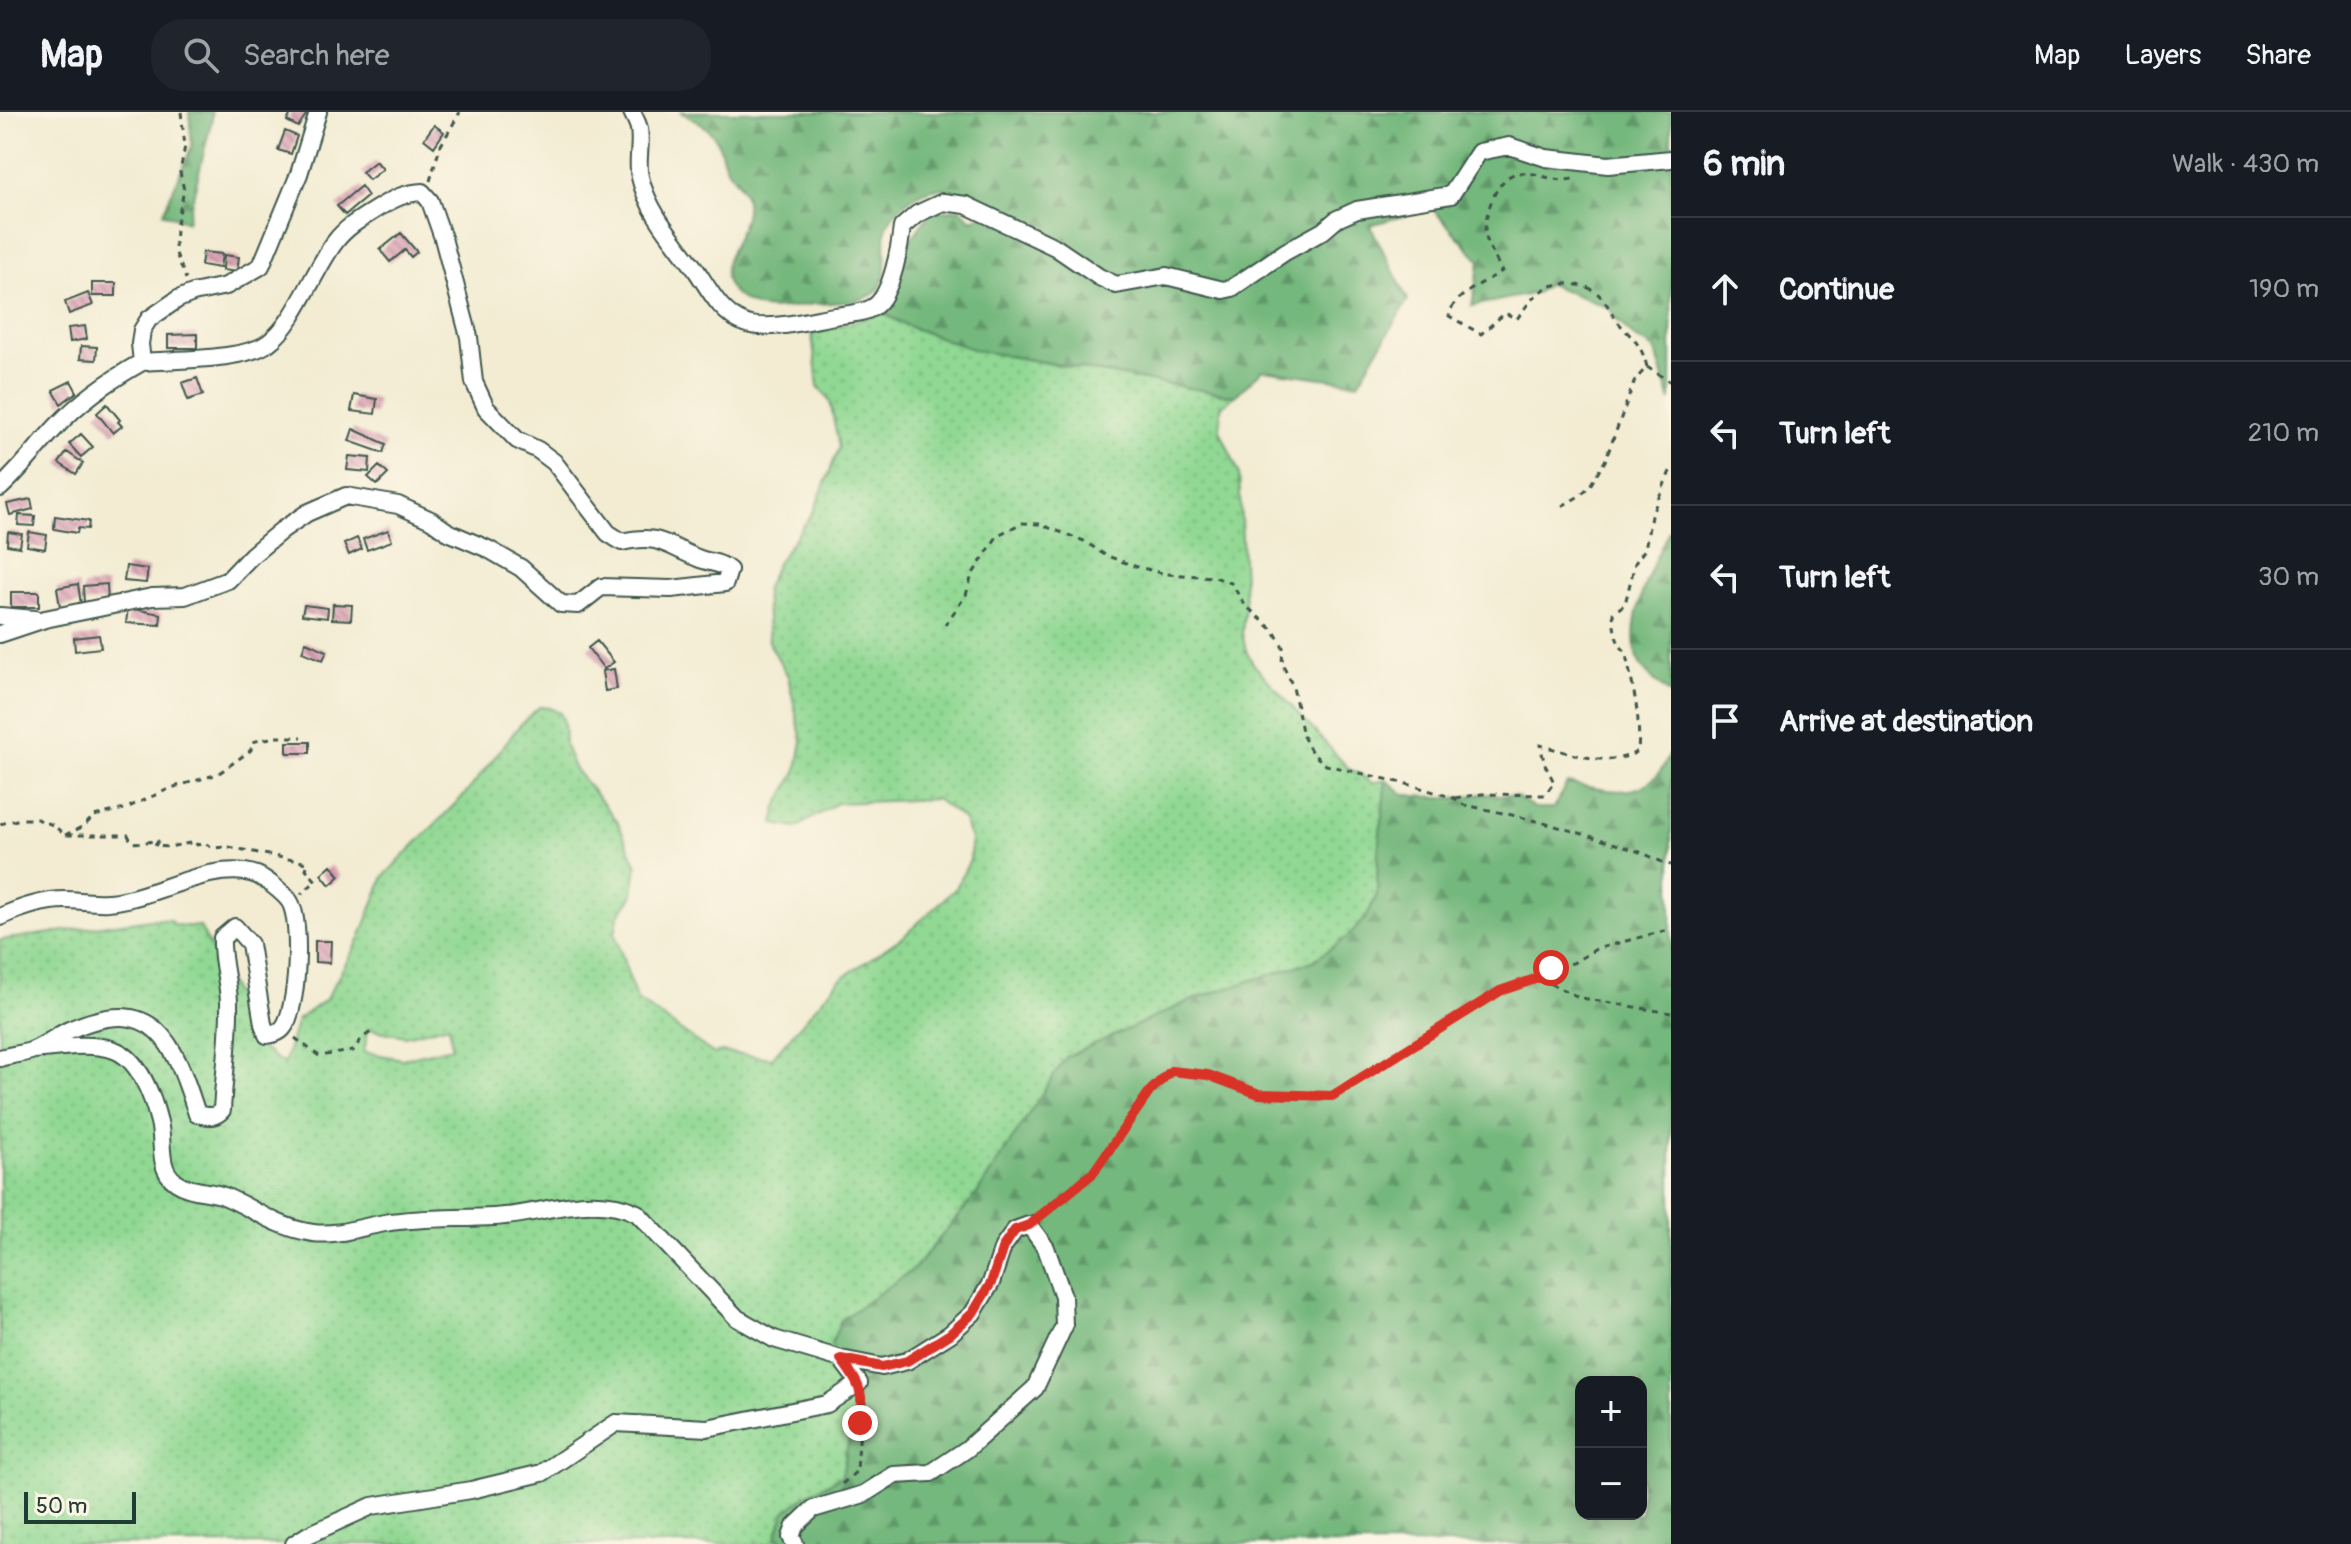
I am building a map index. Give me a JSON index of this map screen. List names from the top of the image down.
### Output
{
  "scale_bar": "50 m",
  "page": {
    "header": "Map",
    "search": "Search here",
    "nav": ["Map", "Layers", "Share"],
    "heading": ["6 min", "Walk · 430 m"],
    "list": [
      ["Continue", "190 m"],
      ["Turn left", "210 m"],
      ["Turn left", "30 m"],
      "Arrive at destination"
    ],
    "map_buttons": ["+", "−"],
    "scale": "50 m"
  }
}
